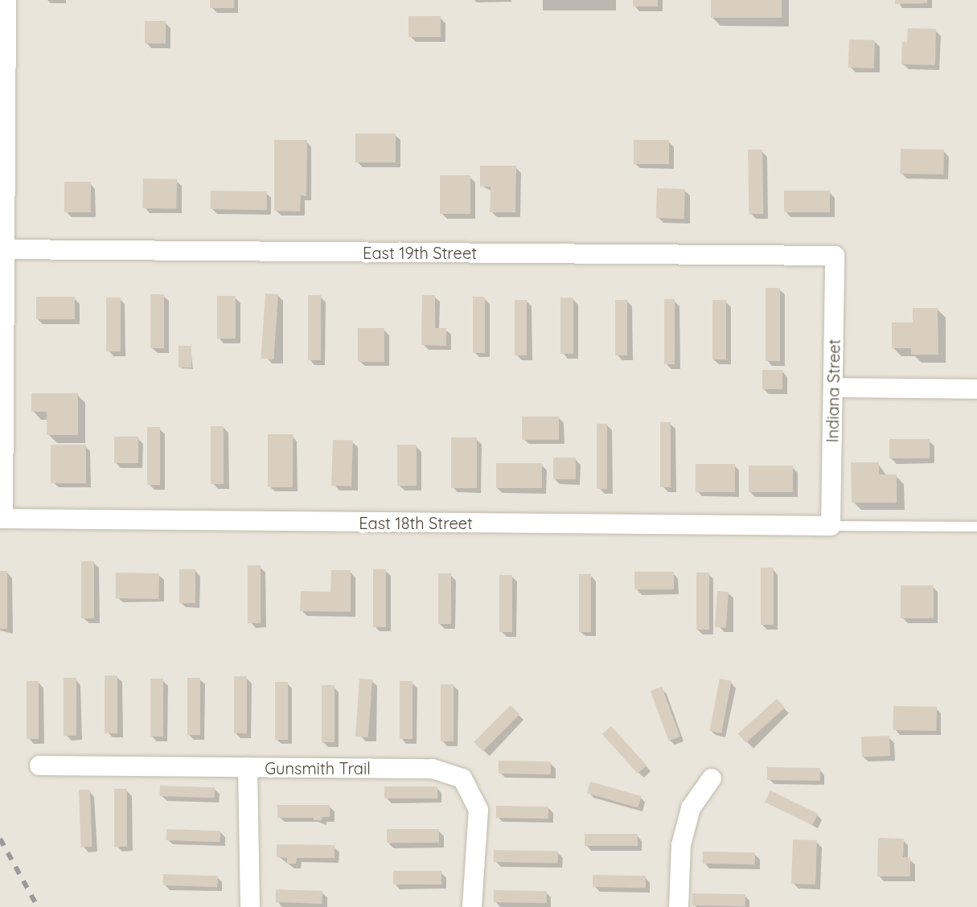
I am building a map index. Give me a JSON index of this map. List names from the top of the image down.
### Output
{
  "streets": {
    "street": [
      "East 19th Street",
      "Indiana Street",
      "East 18th Street",
      "Gunsmith Trail"
    ]
  },
  "crossings": [
    ["East 19th Street", "Indiana Street"],
    ["Indiana Street", "East 18th Street"]
  ]
}
